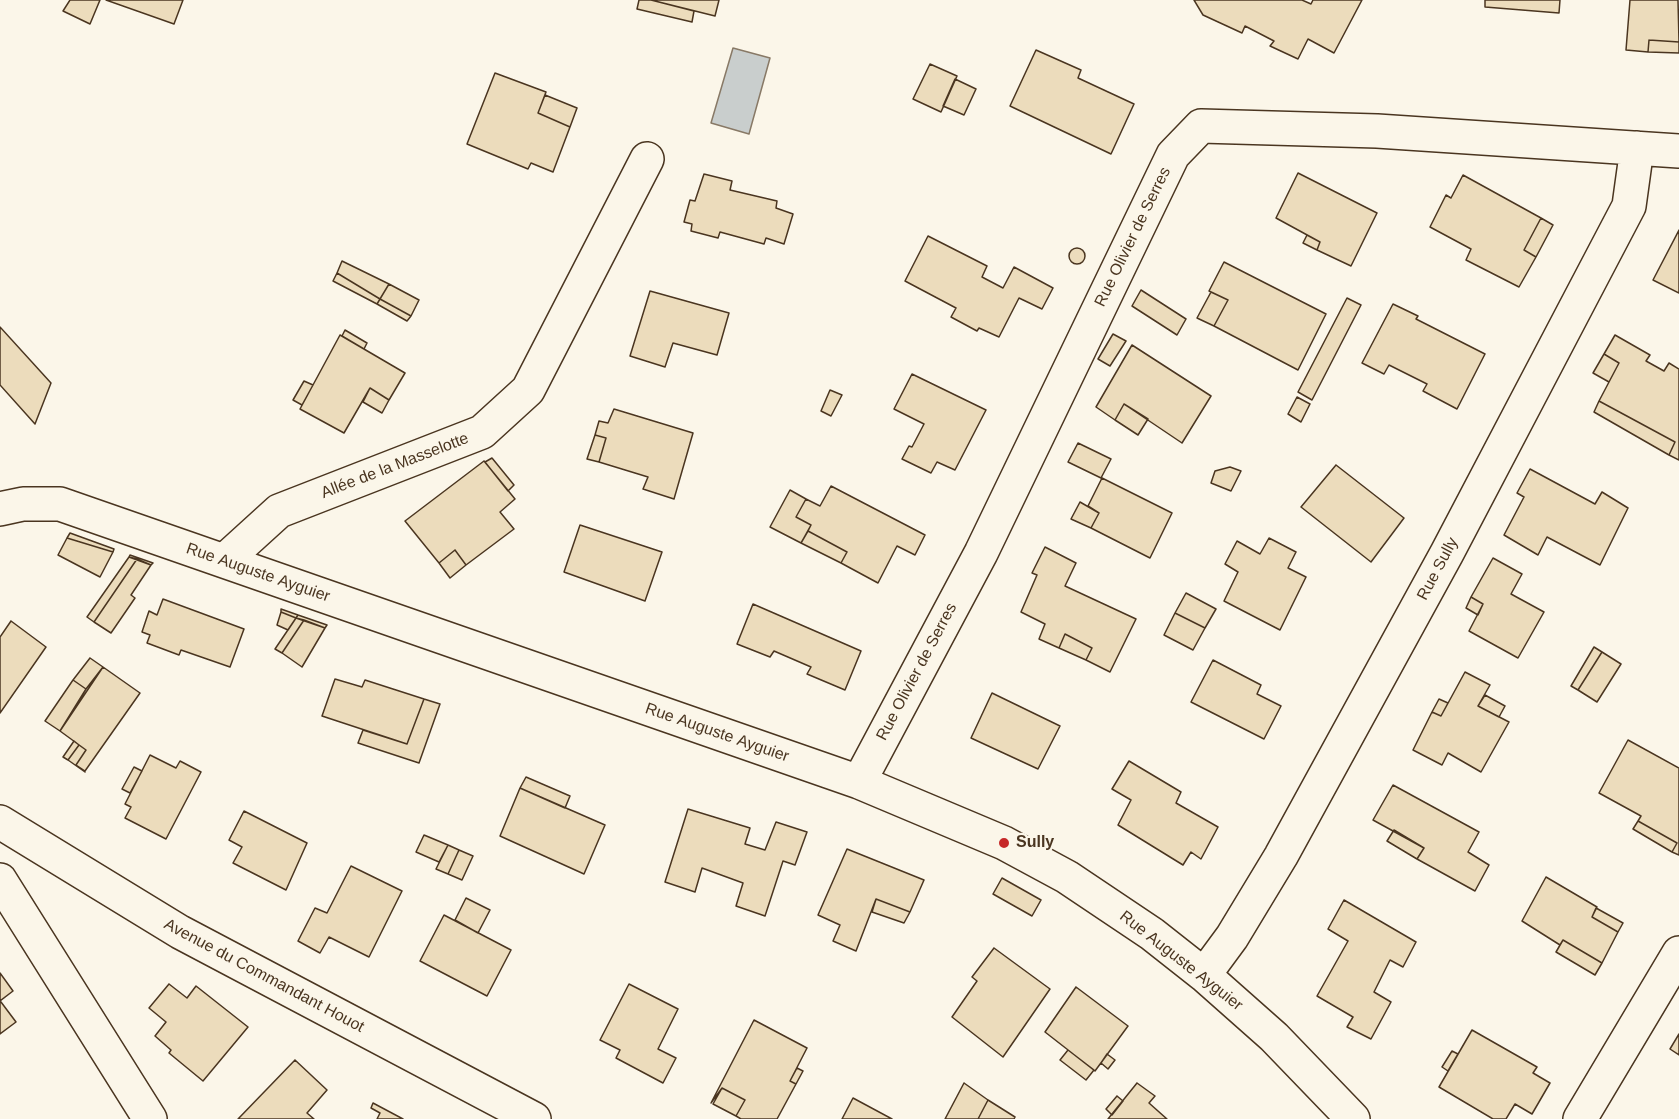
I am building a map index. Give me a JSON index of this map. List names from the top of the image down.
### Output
{
  "streets": {
    "street": [
      "Rue Olivier de Serres",
      "Allée de la Masselotte",
      "Rue Sully",
      "Rue Auguste Ayguier",
      "Avenue du Commandant Houot"
    ]
  },
  "crossings": [
    ["Rue Olivier de Serres", "Rue Sully"],
    ["Rue Olivier de Serres", "Rue Auguste Ayguier"],
    ["Allée de la Masselotte", "Rue Auguste Ayguier"],
    ["Rue Sully", "Rue Auguste Ayguier"]
  ],
  "places": ["Sully"]
}
